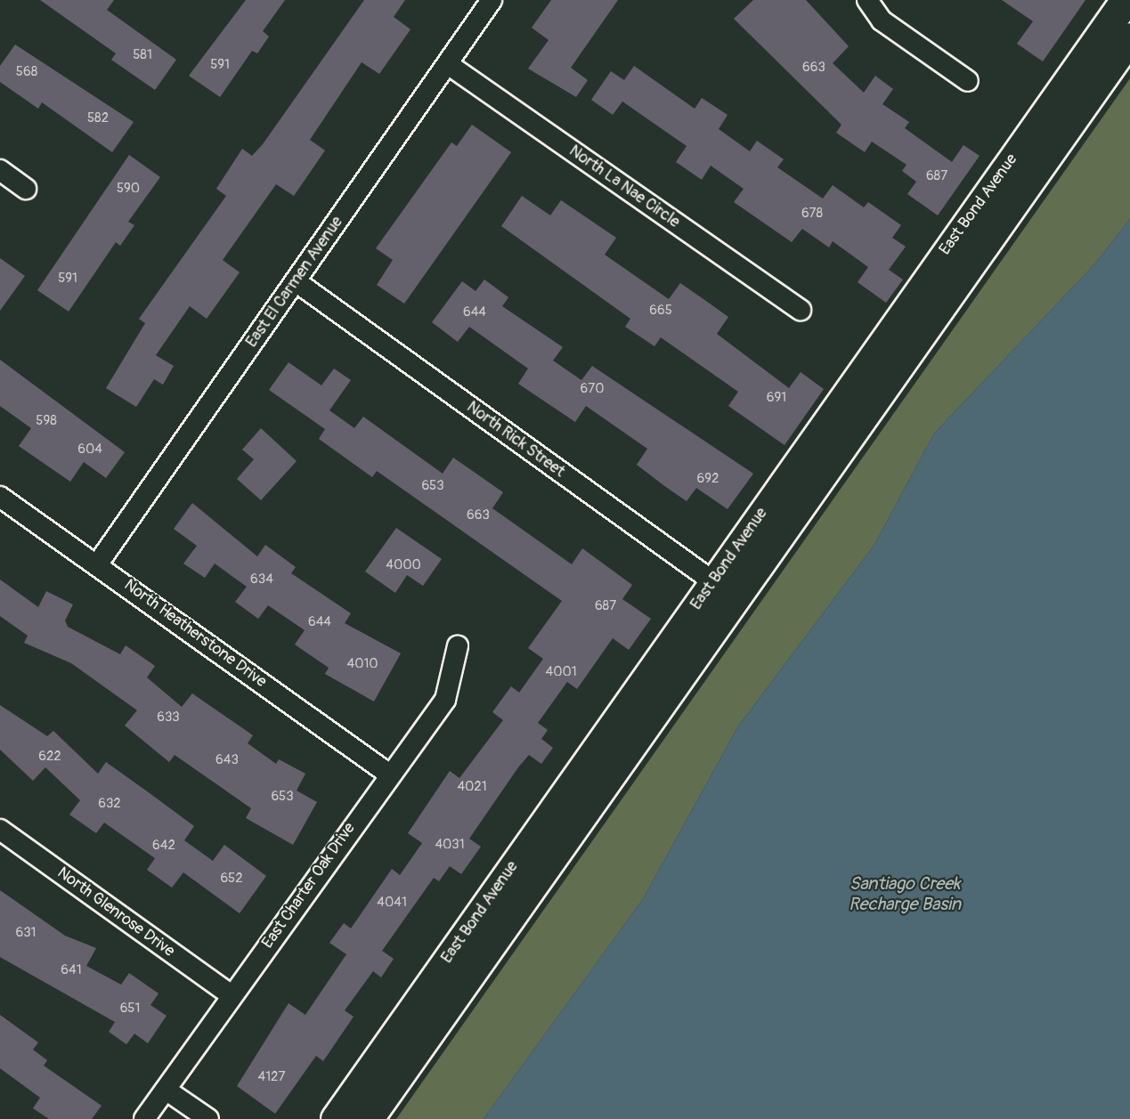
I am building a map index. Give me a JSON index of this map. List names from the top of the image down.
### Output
{
  "streets": {
    "street": [
      "North La Nae Circle",
      "East Bond Avenue",
      "East El Carmen Avenue",
      "North Rick Street",
      "North Heatherstone Drive",
      "East Charter Oak Drive",
      "North Glenrose Drive"
    ]
  },
  "crossings": [
    ["North La Nae Circle", "East El Carmen Avenue"],
    ["East Bond Avenue", "North Rick Street"],
    ["East El Carmen Avenue", "North Rick Street"],
    ["East El Carmen Avenue", "North Heatherstone Drive"],
    ["North Heatherstone Drive", "East Charter Oak Drive"],
    ["East Charter Oak Drive", "North Glenrose Drive"]
  ],
  "water": ["Santiago Creek Recharge Basin"],
  "house_numbers": [
    "581",
    "591",
    "663",
    "568",
    "582",
    "687",
    "590",
    "678",
    "591",
    "665",
    "644",
    "670",
    "691",
    "598",
    "604",
    "692",
    "653",
    "663",
    "4000",
    "634",
    "687",
    "644",
    "4010",
    "4001",
    "633",
    "622",
    "643",
    "4021",
    "653",
    "632",
    "4031",
    "642",
    "652",
    "4041",
    "631",
    "641",
    "651",
    "4127"
  ]
}
